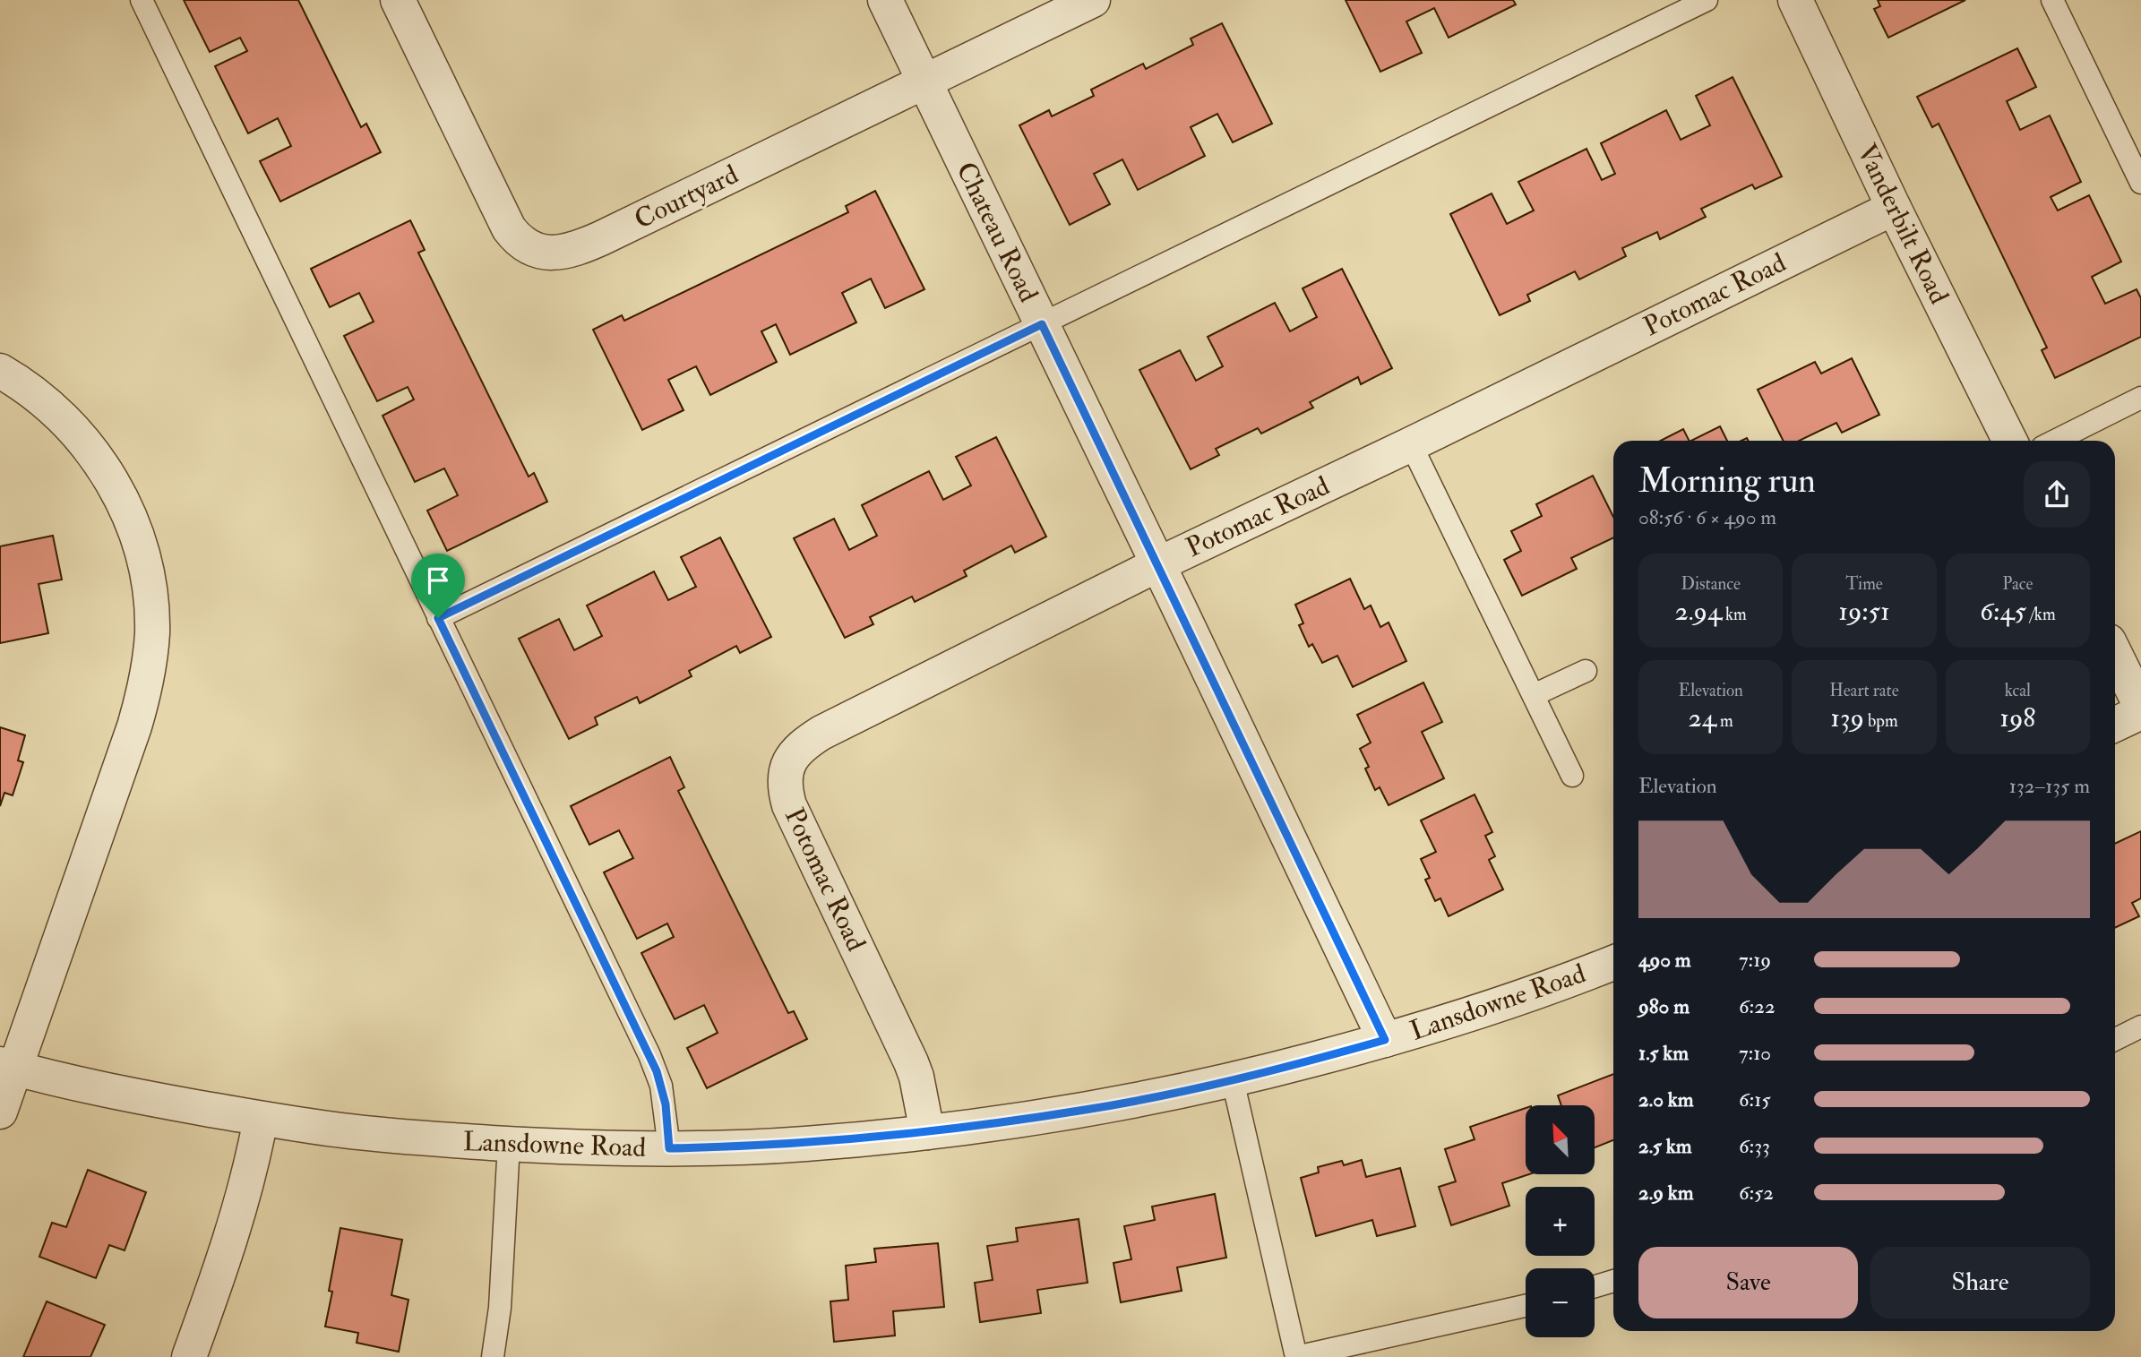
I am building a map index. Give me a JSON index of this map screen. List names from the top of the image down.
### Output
{
  "streets": {
    "street": [
      "Courtyard",
      "Vanderbilt Road",
      "Chateau Road",
      "Potomac Road",
      "Lansdowne Road"
    ]
  },
  "crossings": [
    ["Courtyard", "Chateau Road"],
    ["Vanderbilt Road", "Potomac Road"],
    ["Chateau Road", "Potomac Road"],
    ["Chateau Road", "Lansdowne Road"],
    ["Potomac Road", "Lansdowne Road"]
  ],
  "north": "top left",
  "page": {
    "heading": ["Morning run", "08:56 · 6 × 490 m"],
    "stats": [
      ["Distance", "2.94 km"],
      ["Time", "19:51"],
      ["Pace", "6:45 /km"],
      ["Elevation", "24 m"],
      ["Heart rate", "139 bpm"],
      ["kcal", "198"]
    ],
    "chart": ["Elevation", "132–135 m"],
    "list": [
      {
        "name": "490 m",
        "note": "7:19"
      },
      {
        "name": "980 m",
        "note": "6:22"
      },
      {
        "name": "1.5 km",
        "note": "7:10"
      },
      {
        "name": "2.0 km",
        "note": "6:15"
      },
      {
        "name": "2.5 km",
        "note": "6:33"
      },
      {
        "name": "2.9 km",
        "note": "6:52"
      }
    ],
    "map_buttons": ["+", "−"],
    "buttons": ["Save", "Share"]
  }
}
